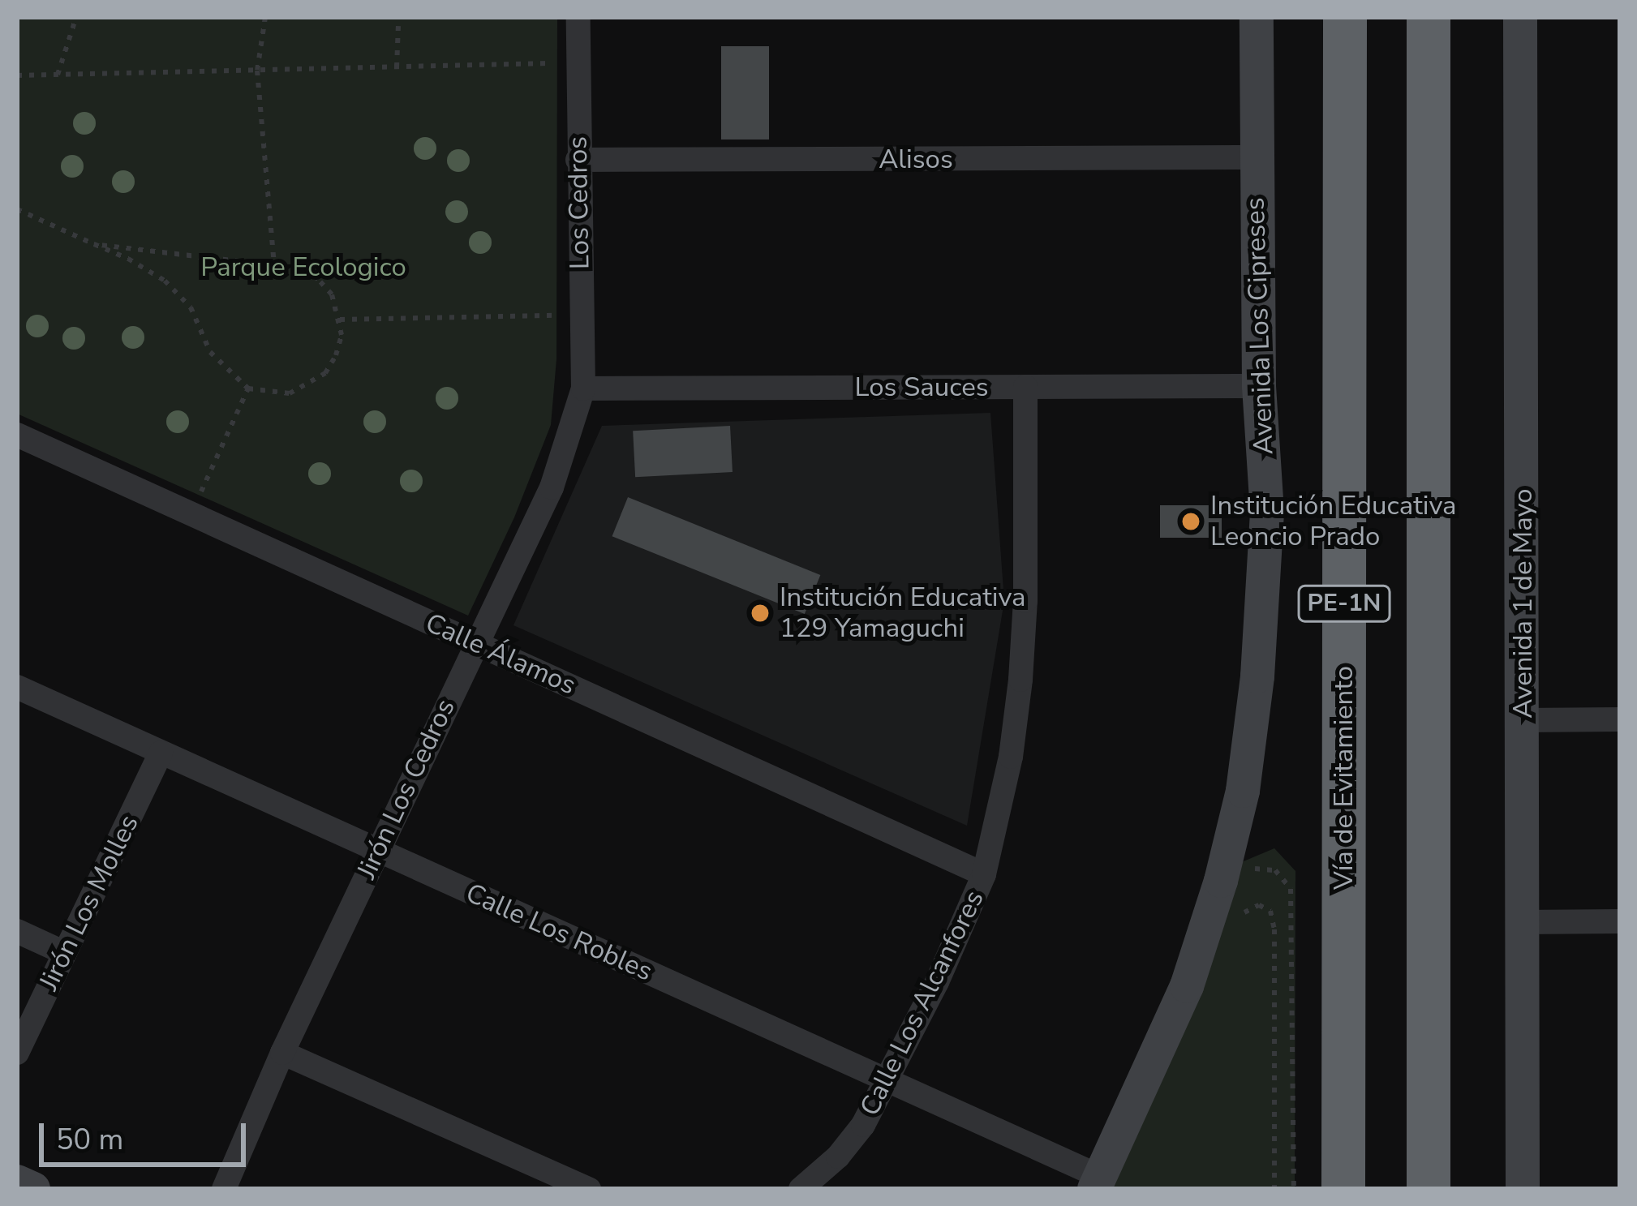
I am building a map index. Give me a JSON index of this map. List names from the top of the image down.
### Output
{
  "streets": {
    "highway": ["PE-1N", "Vía de Evitamiento"],
    "street": [
      "Alisos",
      "Los Cedros",
      "Avenida Los Cipreses",
      "Los Sauces",
      "Avenida 1 de Mayo",
      "Calle Álamos",
      "Jirón Los Cedros",
      "Jirón Los Molles",
      "Calle Los Robles",
      "Calle Los Alcanfores"
    ]
  },
  "crossings": [
    ["Alisos", "Los Cedros"],
    ["Alisos", "Avenida Los Cipreses"],
    ["Los Cedros", "Los Sauces"],
    ["Los Cedros", "Jirón Los Cedros"],
    ["Avenida Los Cipreses", "Los Sauces"],
    ["Avenida Los Cipreses", "Calle Los Robles"],
    ["Los Sauces", "Jirón Los Cedros"],
    ["Los Sauces", "Calle Los Alcanfores"],
    ["Calle Álamos", "Jirón Los Cedros"],
    ["Calle Álamos", "Calle Los Alcanfores"],
    ["Jirón Los Cedros", "Calle Los Robles"],
    ["Jirón Los Molles", "Calle Los Robles"],
    ["Calle Los Robles", "Calle Los Alcanfores"]
  ],
  "parks": ["Parque Ecologico"],
  "places": ["Institución Educativa Leoncio Prado", "Institución Educativa 129 Yamaguchi"],
  "scale_bar": "50 m"
}
